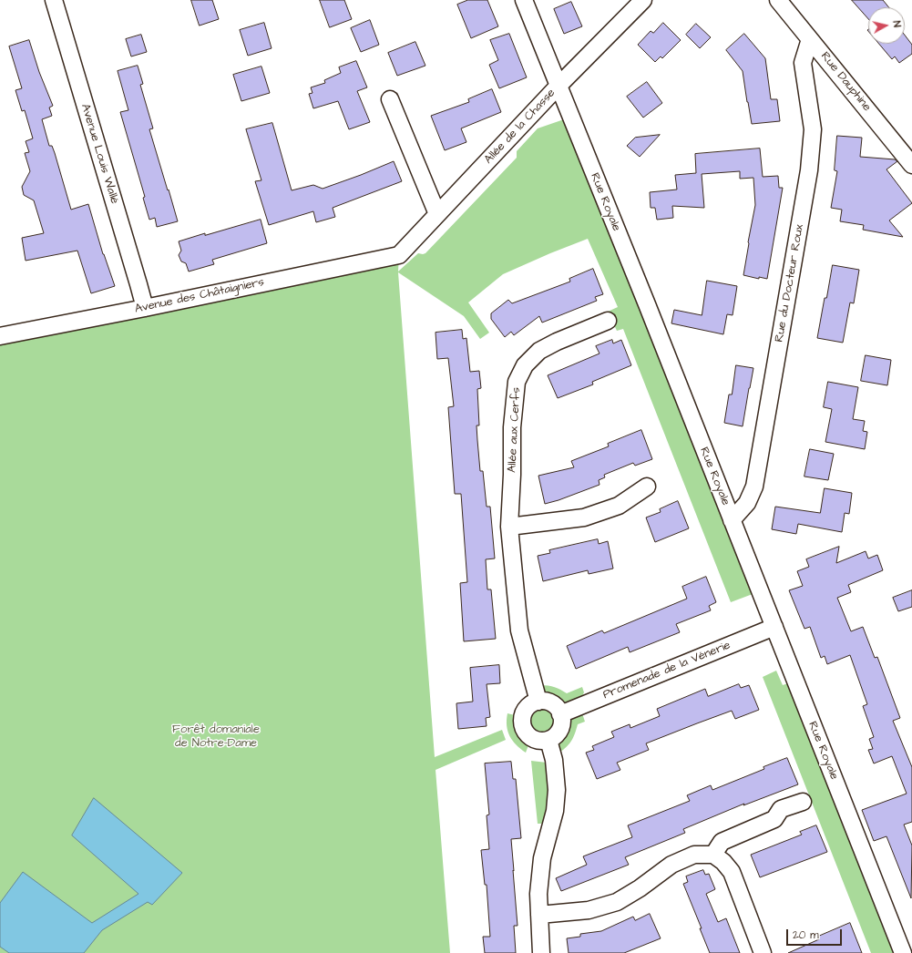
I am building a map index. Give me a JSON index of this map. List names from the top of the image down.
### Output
{
  "streets": {
    "street": [
      "Rue Dauphine",
      "Allée de la Chasse",
      "Avenue Louis Wallé",
      "Rue Royale",
      "Rue du Docteur Roux",
      "Avenue des Châtaigniers",
      "Allée aux Cerfs",
      "Promenade de la Vénerie"
    ]
  },
  "crossings": [
    ["Rue Dauphine", "Rue du Docteur Roux"],
    ["Allée de la Chasse", "Rue Royale"],
    ["Allée de la Chasse", "Avenue des Châtaigniers"],
    ["Avenue Louis Wallé", "Avenue des Châtaigniers"],
    ["Rue Royale", "Rue du Docteur Roux"],
    ["Rue Royale", "Promenade de la Vénerie"],
    ["Allée aux Cerfs", "Promenade de la Vénerie"]
  ],
  "parks": ["Forêt domaniale de Notre-Dame"],
  "scale_bar": "20 m",
  "north": "right"
}
